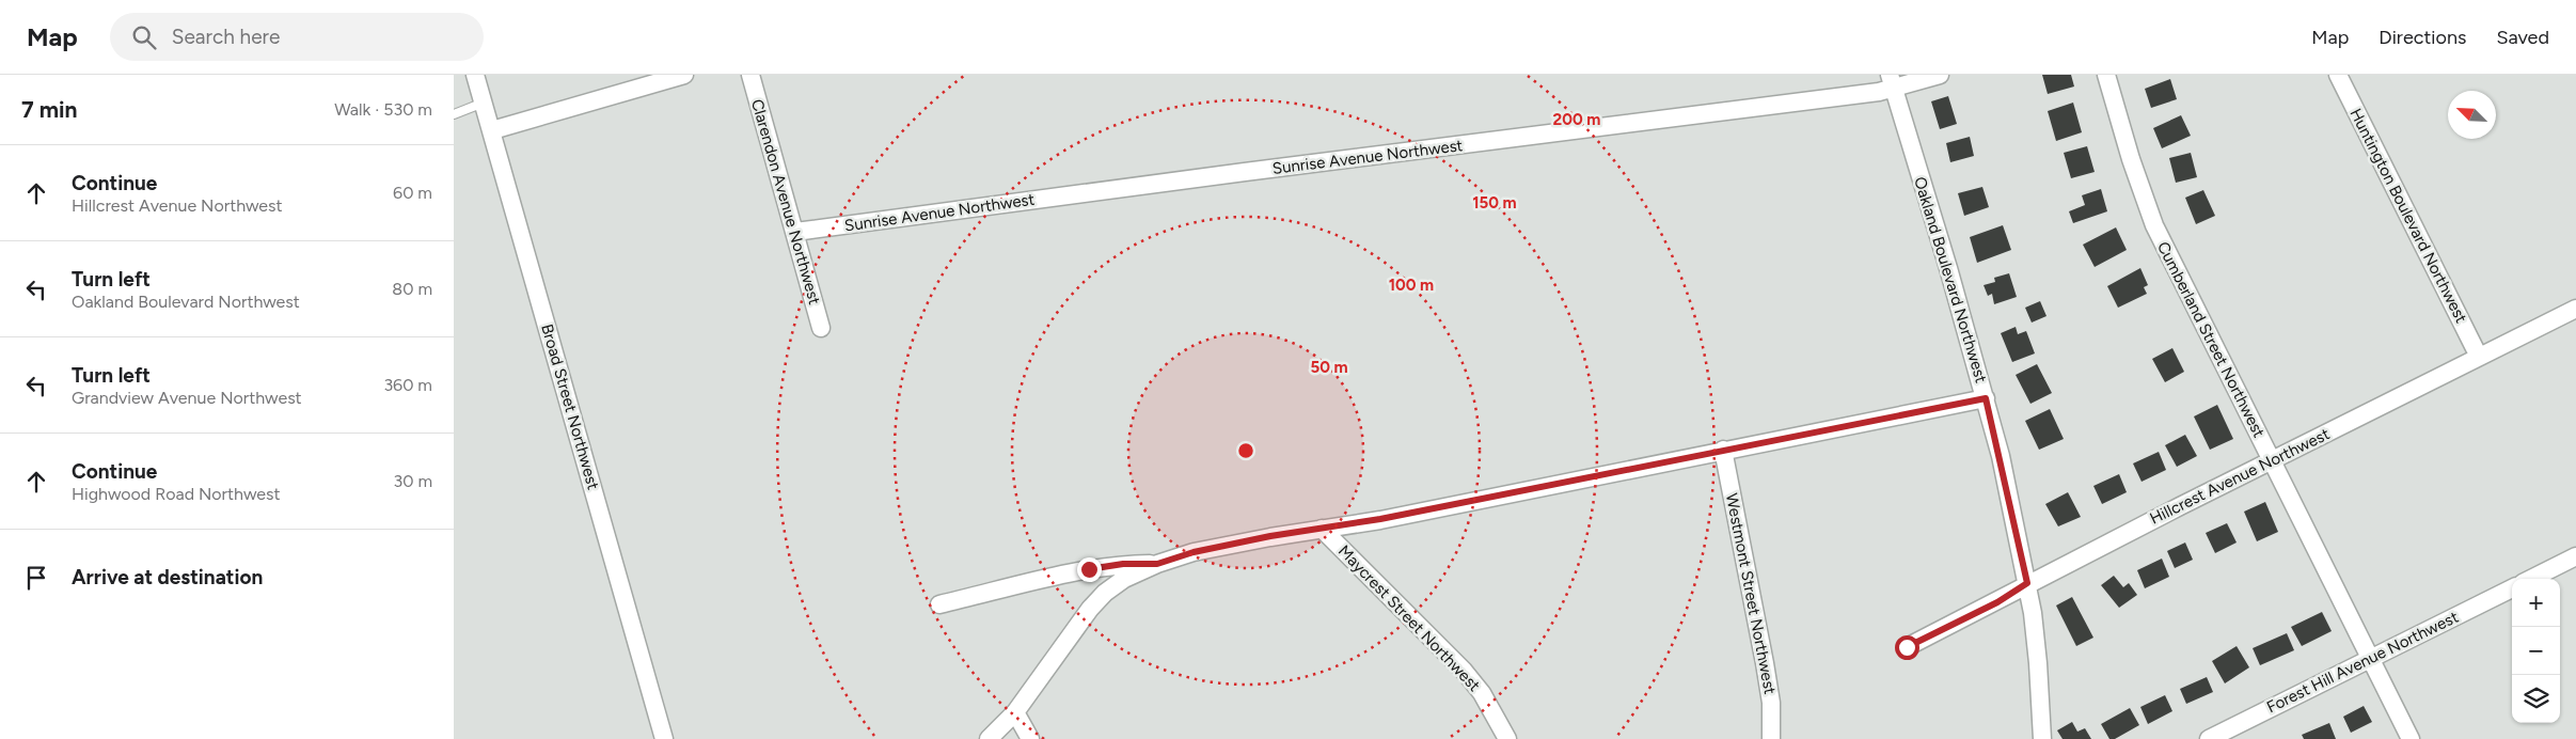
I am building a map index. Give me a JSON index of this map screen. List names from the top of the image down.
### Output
{
  "streets": {
    "street": [
      "Sunrise Avenue Northwest",
      "Clarendon Avenue Northwest",
      "Huntington Boulevard Northwest",
      "Oakland Boulevard Northwest",
      "Cumberland Street Northwest",
      "Broad Street Northwest",
      "Hillcrest Avenue Northwest",
      "Westmont Street Northwest",
      "Maycrest Street Northwest",
      "Forest Hill Avenue Northwest"
    ]
  },
  "crossings": [
    ["Sunrise Avenue Northwest", "Clarendon Avenue Northwest"],
    ["Sunrise Avenue Northwest", "Oakland Boulevard Northwest"],
    ["Huntington Boulevard Northwest", "Hillcrest Avenue Northwest"],
    ["Oakland Boulevard Northwest", "Hillcrest Avenue Northwest"],
    ["Cumberland Street Northwest", "Hillcrest Avenue Northwest"],
    ["Cumberland Street Northwest", "Forest Hill Avenue Northwest"]
  ],
  "north": "top left",
  "page": {
    "header": "Map",
    "search": "Search here",
    "nav": ["Map", "Directions", "Saved"],
    "heading": ["7 min", "Walk · 530 m"],
    "list": [
      ["Continue", "Hillcrest Avenue Northwest", "60 m"],
      ["Turn left", "Oakland Boulevard Northwest", "80 m"],
      ["Turn left", "Grandview Avenue Northwest", "360 m"],
      ["Continue", "Highwood Road Northwest", "30 m"],
      "Arrive at destination"
    ],
    "map_buttons": ["+", "−"]
  },
  "rings": [
    "200 m",
    "150 m",
    "100 m",
    "50 m"
  ]
}
